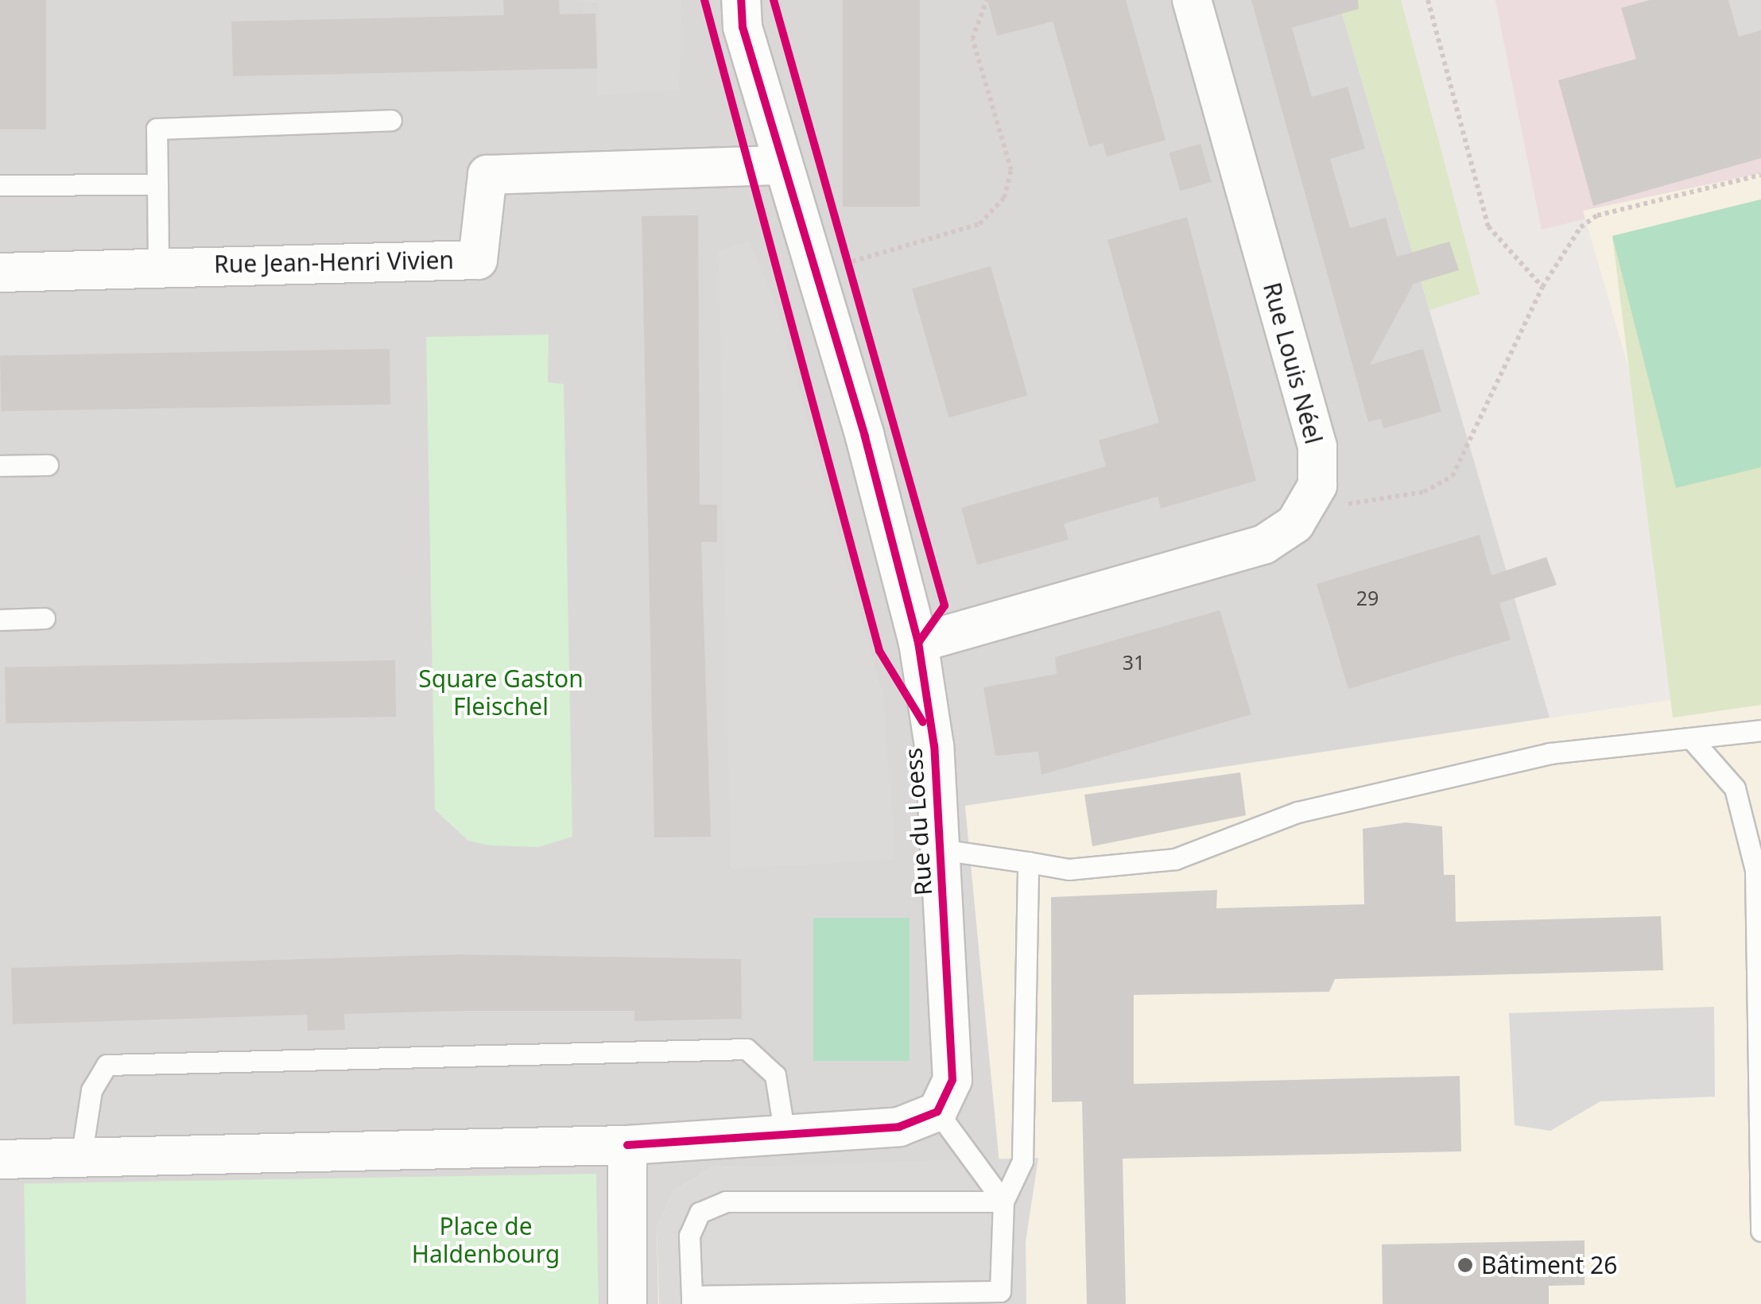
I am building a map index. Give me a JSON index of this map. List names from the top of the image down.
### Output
{
  "streets": {
    "street": ["Rue Jean-Henri Vivien", "Rue Louis Néel", "Rue du Loess"]
  },
  "crossings": [
    ["Rue Jean-Henri Vivien", "Rue du Loess"]
  ],
  "parks": ["Square Gaston Fleischel", "Place de Haldenbourg"],
  "places": ["Bâtiment 26"],
  "house_numbers": ["29", "31"]
}
